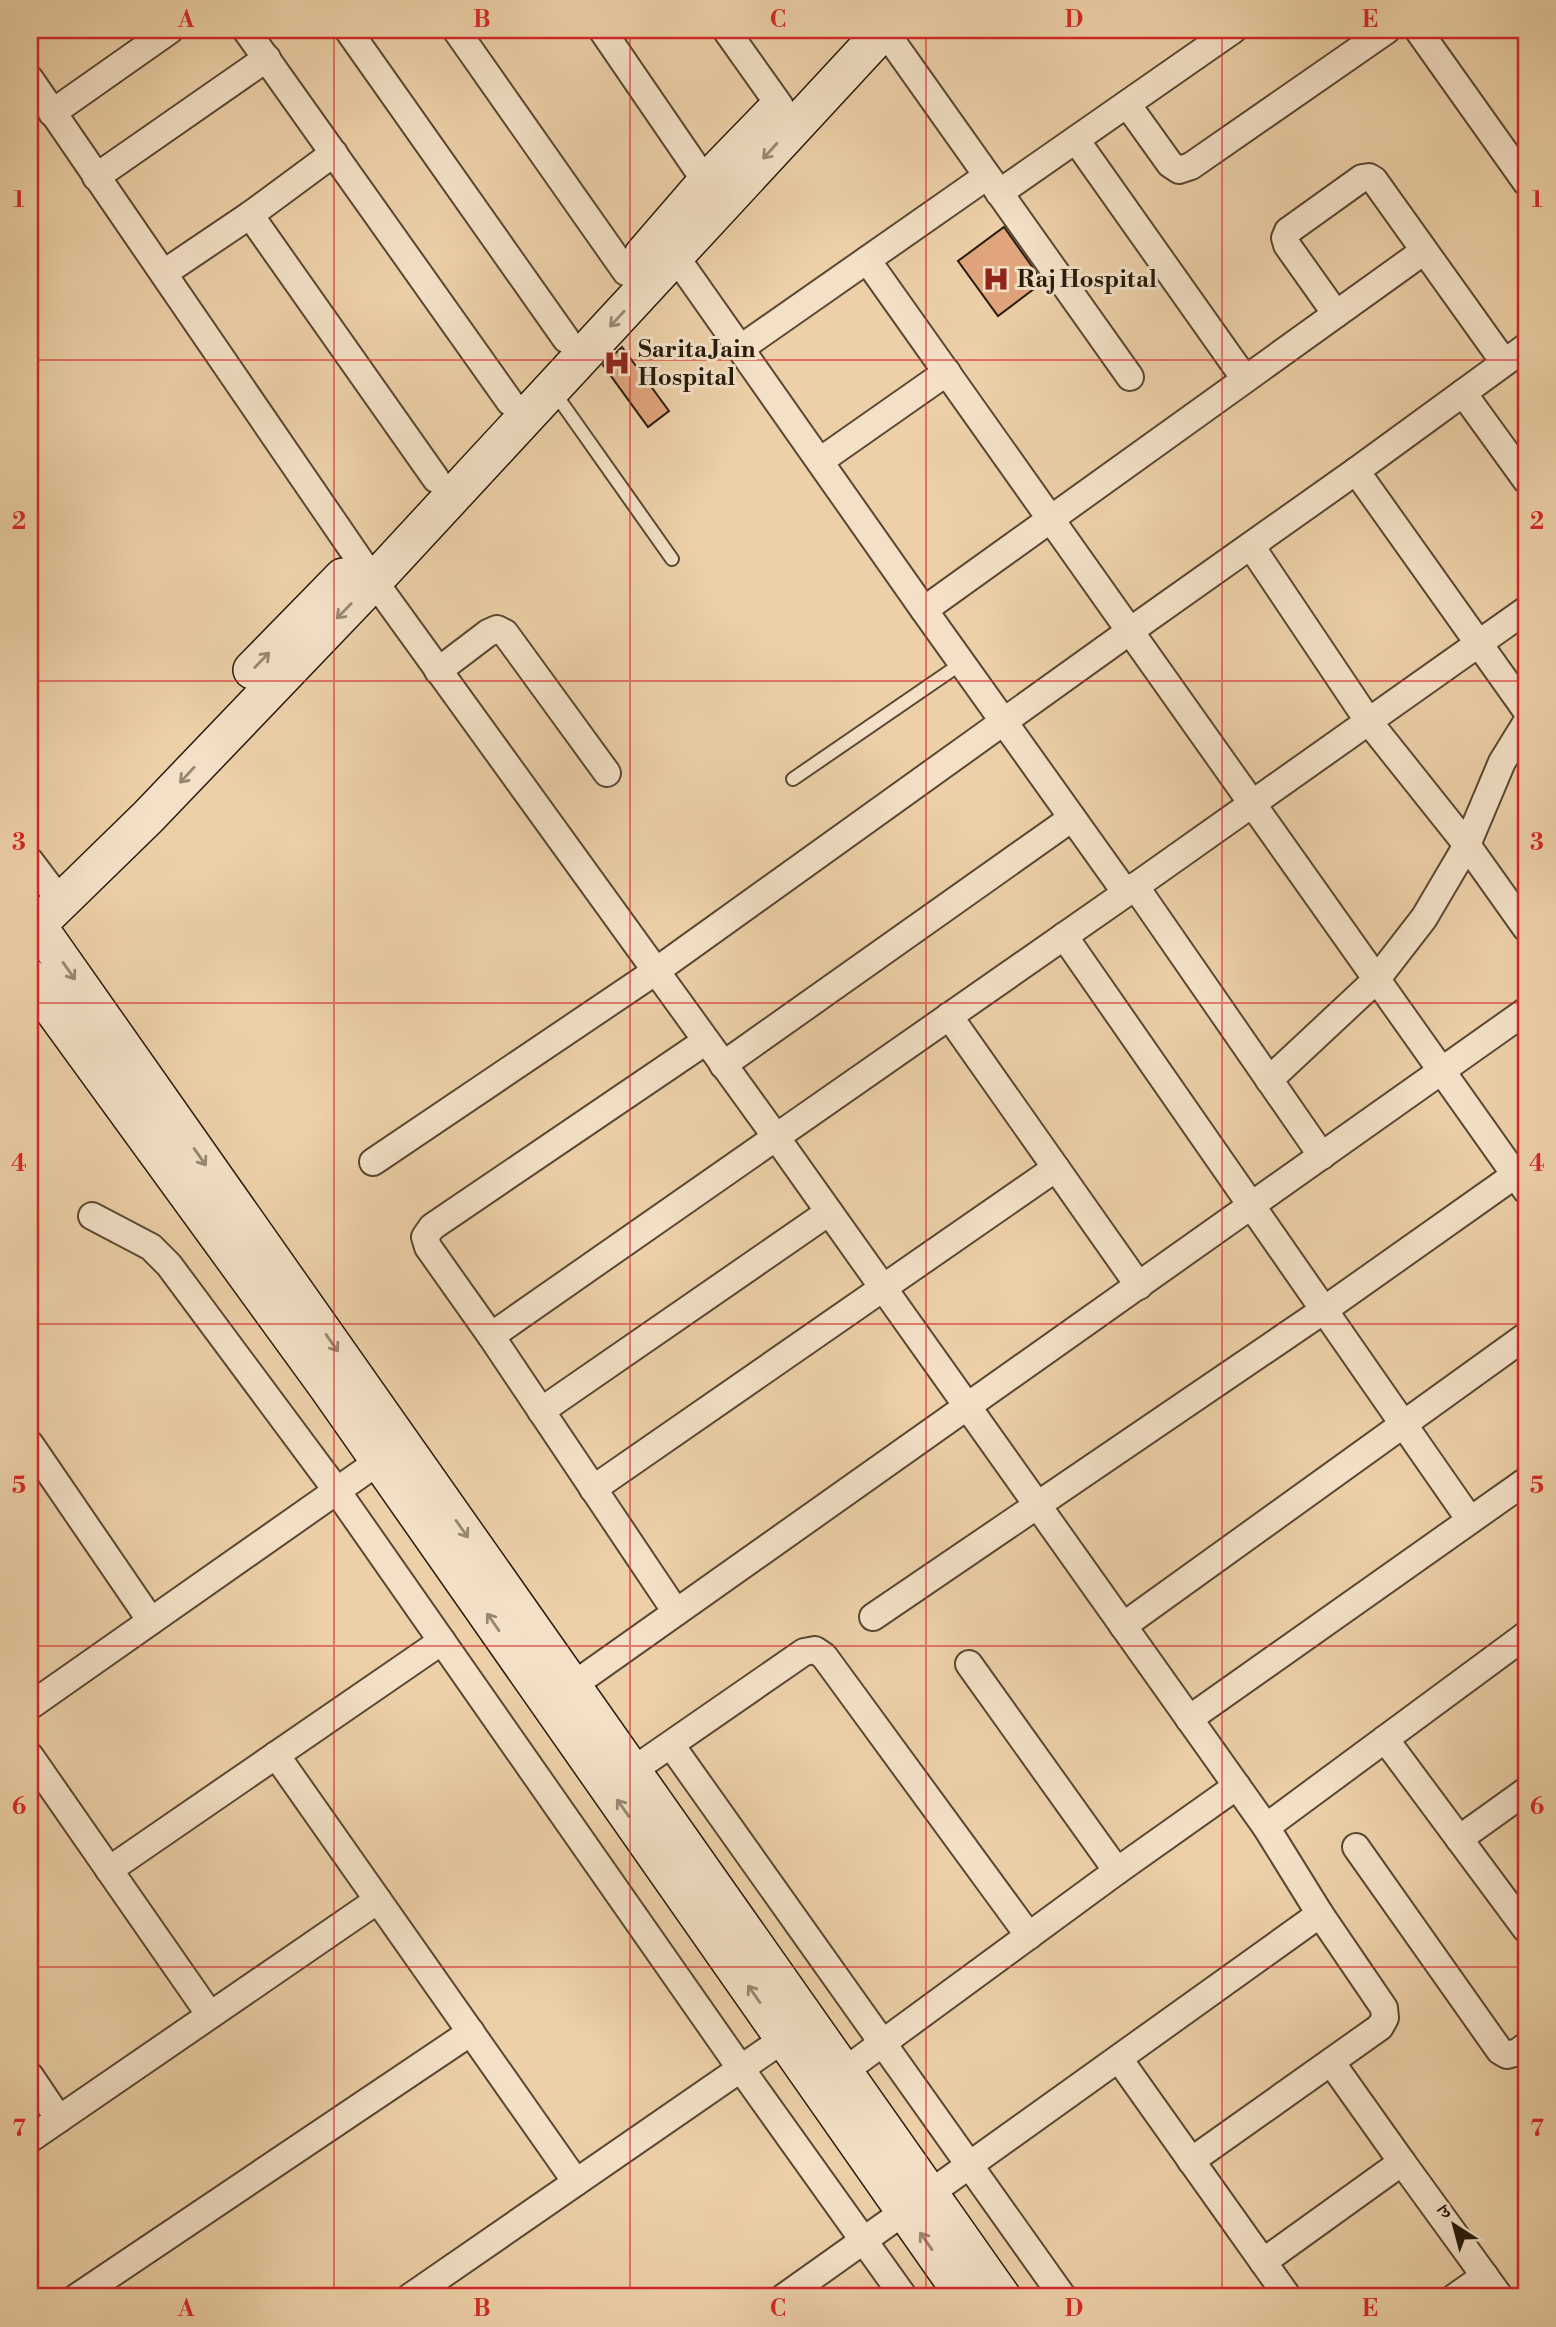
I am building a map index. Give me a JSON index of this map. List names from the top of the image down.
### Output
{
  "places": {
    "hospital": ["Raj Hospital", "Sarita Jain Hospital"]
  },
  "north": "top left",
  "grid": {
    "columns": [
      "A",
      "B",
      "C",
      "D",
      "E"
    ],
    "rows": [
      "1",
      "2",
      "3",
      "4",
      "5",
      "6",
      "7"
    ]
  }
}
